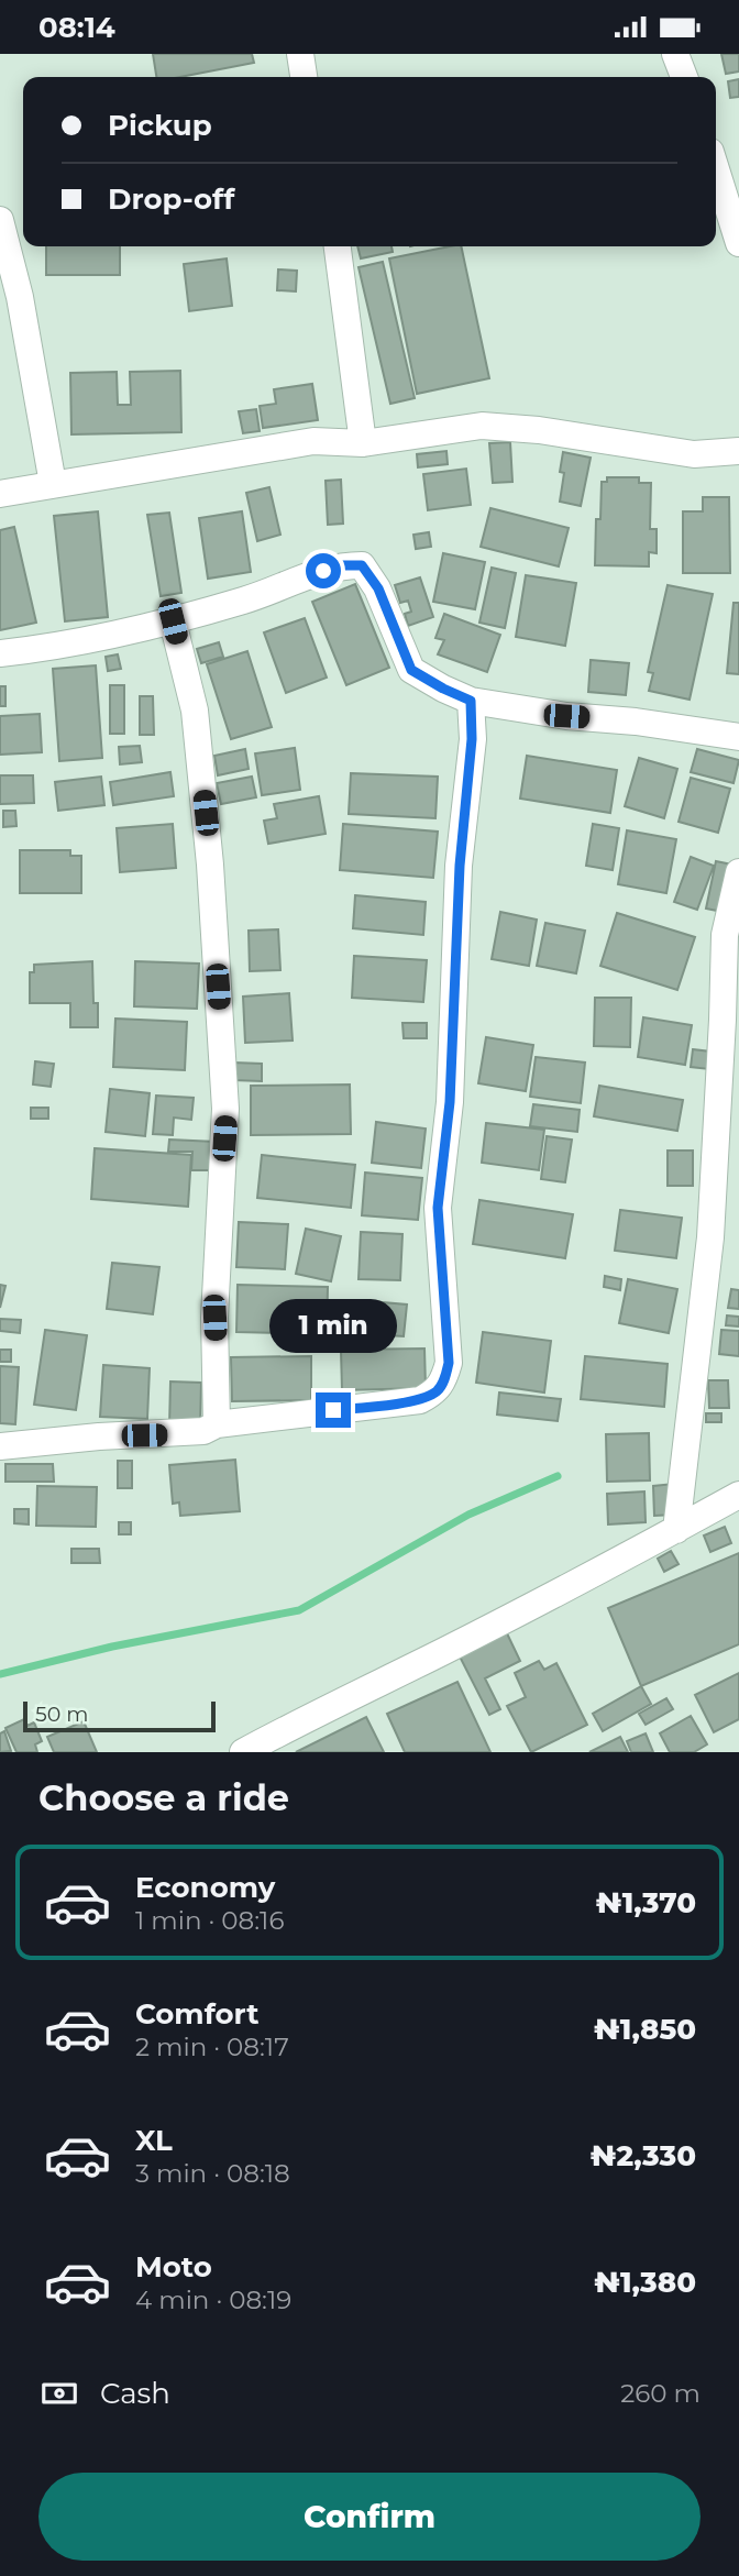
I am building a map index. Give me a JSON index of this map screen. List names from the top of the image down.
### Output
{
  "scale_bar": "50 m",
  "page": {
    "status": "08:14",
    "banner": ["Pickup", "Drop-off"],
    "bubble": "1 min",
    "scale": "50 m",
    "heading": "Choose a ride",
    "list": [
      {
        "name": "Economy",
        "note": "1 min · 08:16",
        "value": "₦1,370"
      },
      {
        "name": "Comfort",
        "note": "2 min · 08:17",
        "value": "₦1,850"
      },
      {
        "name": "XL",
        "note": "3 min · 08:18",
        "value": "₦2,330"
      },
      {
        "name": "Moto",
        "note": "4 min · 08:19",
        "value": "₦1,380"
      }
    ],
    "pay": ["Cash", "260 m"],
    "buttons": "Confirm"
  }
}
